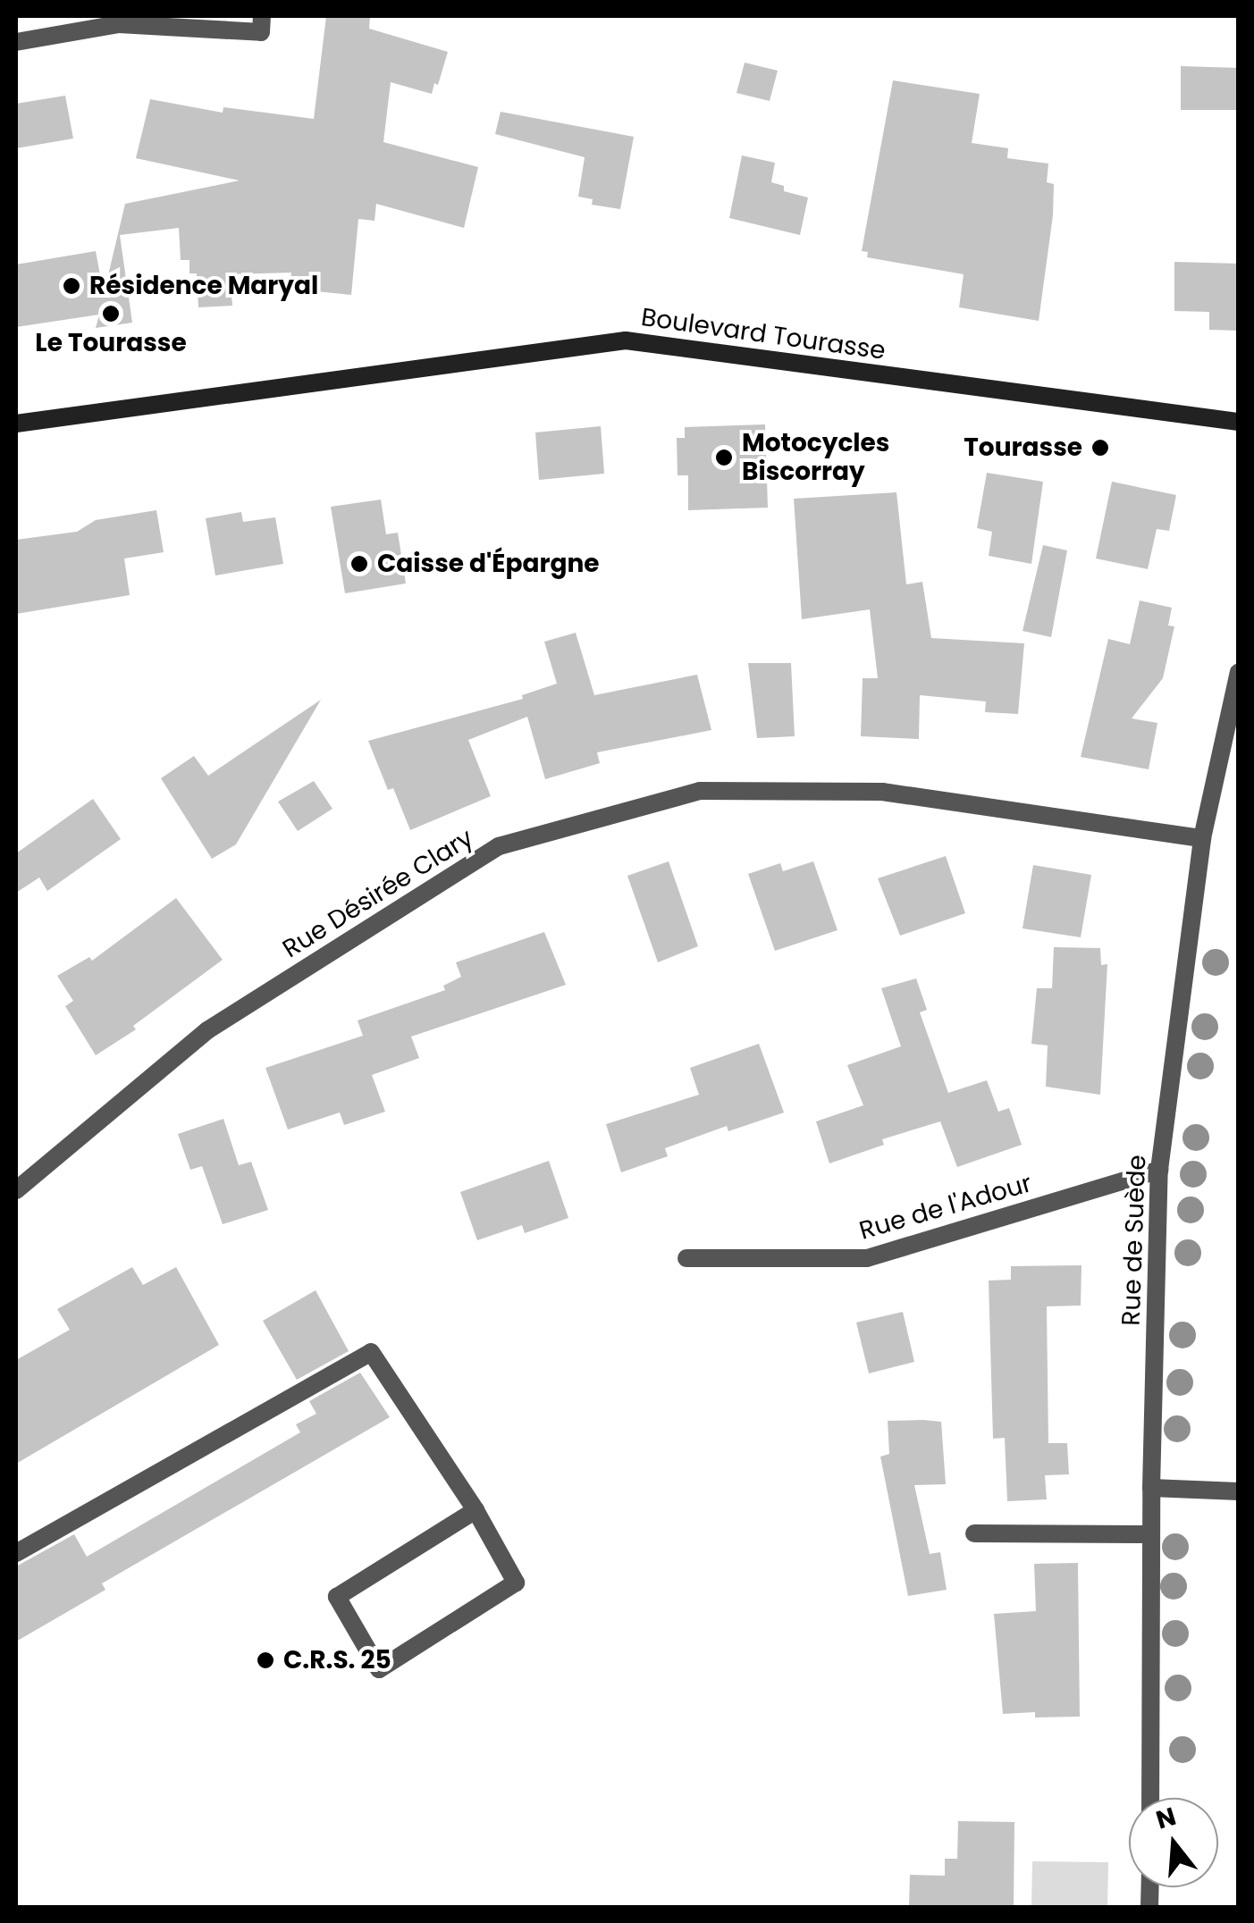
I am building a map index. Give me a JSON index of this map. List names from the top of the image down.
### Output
{
  "streets": {
    "main road": ["Boulevard Tourasse"],
    "street": ["Rue Désirée Clary", "Rue de l'Adour", "Rue de Suède"]
  },
  "crossings": [
    ["Rue Désirée Clary", "Rue de Suède"],
    ["Rue de l'Adour", "Rue de Suède"]
  ],
  "places": [
    "Résidence Maryal",
    "Le Tourasse",
    "Tourasse",
    "Motocycles Biscorray",
    "Caisse d'Épargne",
    "C.R.S. 25"
  ],
  "north": "top"
}
